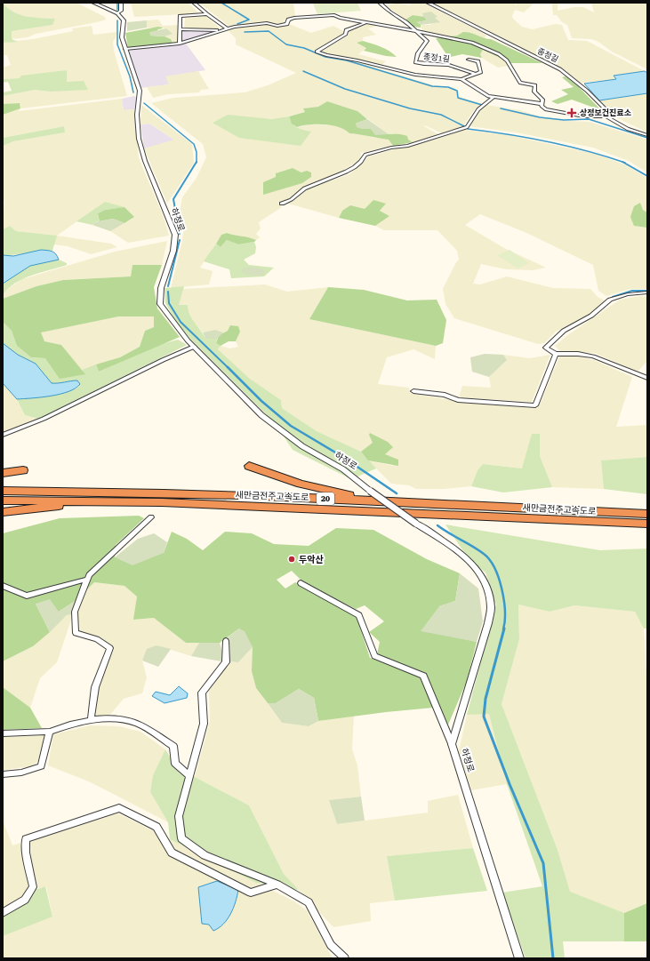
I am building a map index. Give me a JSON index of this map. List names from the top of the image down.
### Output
{
  "streets": {
    "highway": ["새만금전주고속도로", "20"],
    "street": ["종정길", "종정1길", "하정로"]
  },
  "places": {
    "health": ["상정보건진료소"],
    "other": ["두악산"]
  }
}
